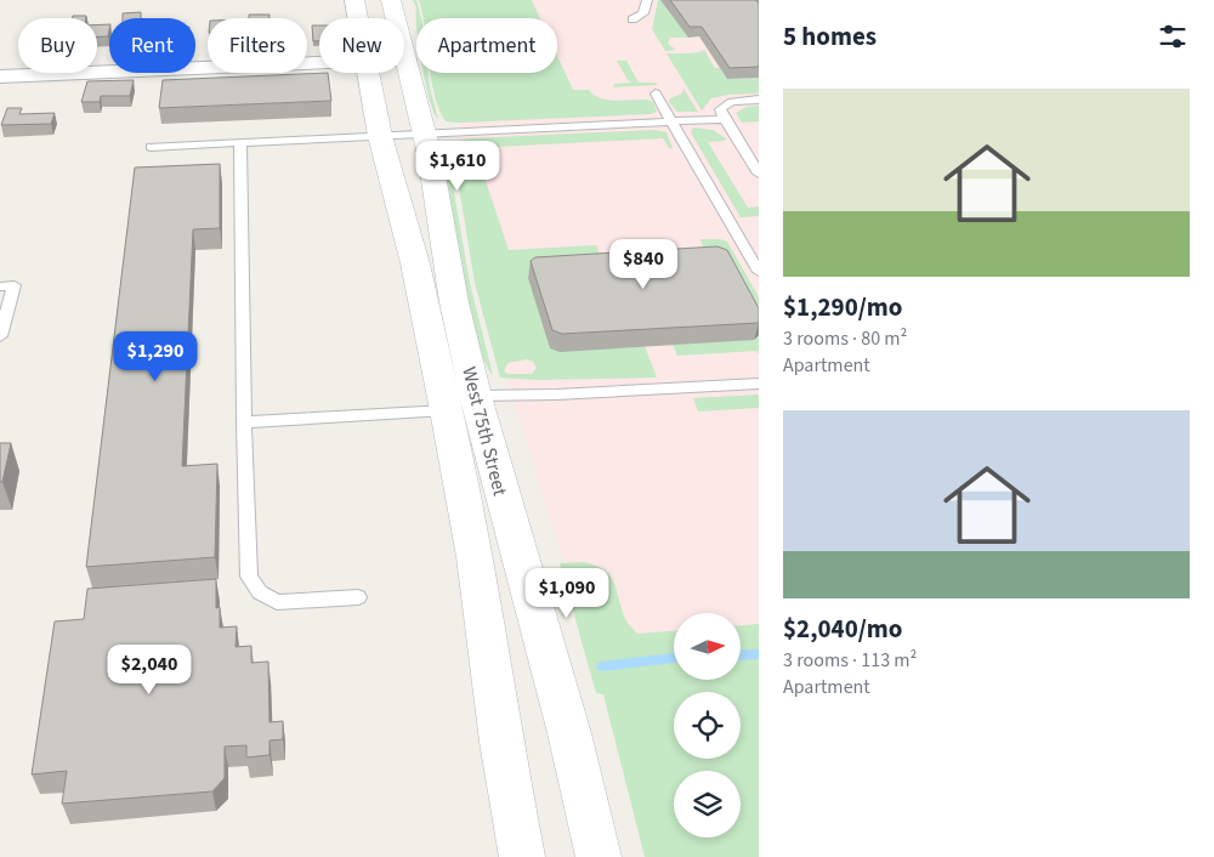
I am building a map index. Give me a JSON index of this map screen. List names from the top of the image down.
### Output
{
  "streets": {
    "main road": ["West 75th Street"]
  },
  "north": "right",
  "page": {
    "heading": "5 homes",
    "chip": [
      "Buy",
      "Rent",
      "Filters",
      "New",
      "Apartment"
    ],
    "list": [
      {
        "name": "$1,290/mo",
        "note": "3 rooms · 80 m² · Apartment"
      },
      {
        "name": "$2,040/mo",
        "note": "3 rooms · 113 m² · Apartment"
      }
    ],
    "price": [
      "$1,610",
      "$840",
      "$1,290",
      "$1,090",
      "$2,040"
    ]
  }
}
